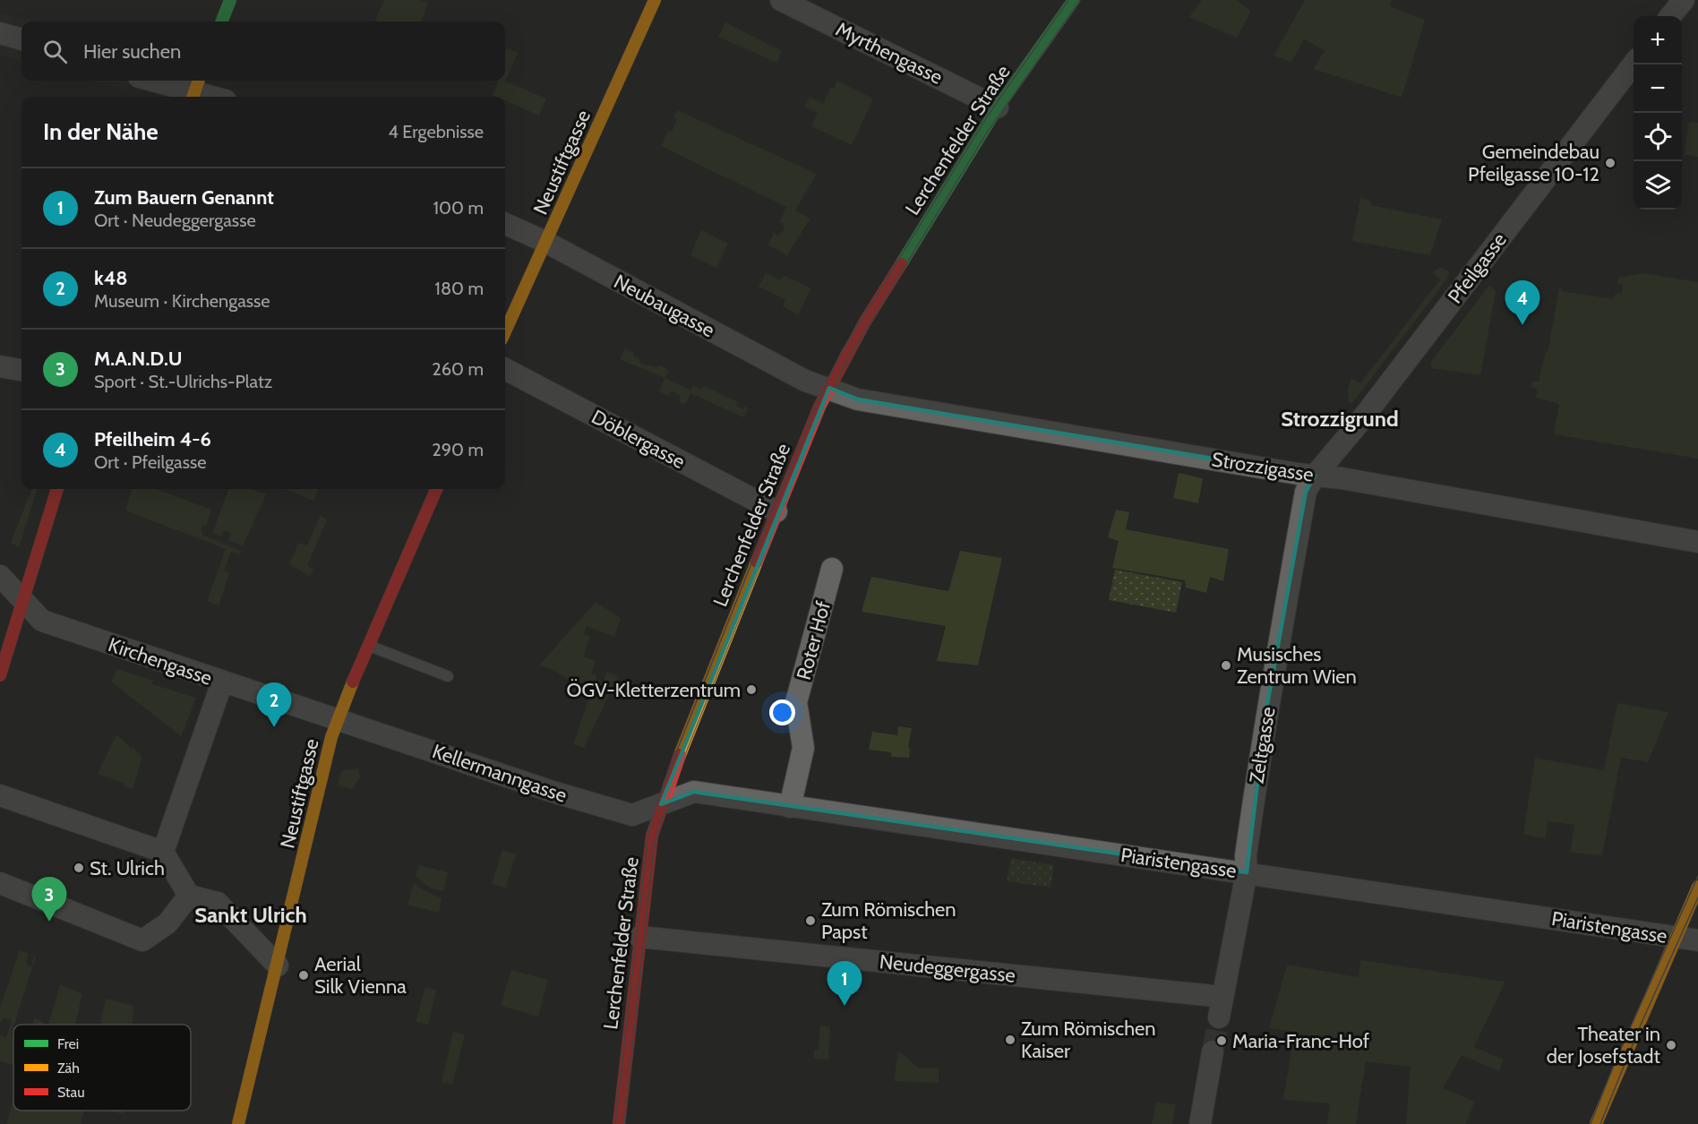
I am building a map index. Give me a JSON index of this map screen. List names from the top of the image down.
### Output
{
  "streets": {
    "main road": ["Lerchenfelder Straße", "Neustiftgasse"],
    "street": [
      "Myrthengasse",
      "Pfeilgasse",
      "Neubaugasse",
      "Döblergasse",
      "Strozzigasse",
      "Roter Hof",
      "Kirchengasse",
      "Zeltgasse",
      "Kellermanngasse",
      "Piaristengasse",
      "Neudeggergasse"
    ]
  },
  "crossings": [
    ["Myrthengasse", "Lerchenfelder Straße"],
    ["Lerchenfelder Straße", "Neubaugasse"],
    ["Lerchenfelder Straße", "Döblergasse"],
    ["Lerchenfelder Straße", "Strozzigasse"],
    ["Lerchenfelder Straße", "Kellermanngasse"],
    ["Lerchenfelder Straße", "Piaristengasse"],
    ["Lerchenfelder Straße", "Neudeggergasse"],
    ["Neustiftgasse", "Neubaugasse"],
    ["Neustiftgasse", "Kirchengasse"],
    ["Neustiftgasse", "Kellermanngasse"],
    ["Pfeilgasse", "Strozzigasse"],
    ["Pfeilgasse", "Zeltgasse"],
    ["Neubaugasse", "Strozzigasse"],
    ["Strozzigasse", "Zeltgasse"],
    ["Roter Hof", "Piaristengasse"],
    ["Kirchengasse", "Kellermanngasse"],
    ["Zeltgasse", "Piaristengasse"],
    ["Zeltgasse", "Neudeggergasse"],
    ["Kellermanngasse", "Piaristengasse"]
  ],
  "districts": ["Strozzigrund", "Sankt Ulrich"],
  "places": [
    "Gemeindebau Pfeilgasse 10-12",
    "Musisches Zentrum Wien",
    "ÖGV-Kletterzentrum",
    "St. Ulrich",
    "Zum Römischen Papst",
    "Aerial Silk Vienna",
    "Zum Römischen Kaiser",
    "Maria-Franc-Hof",
    "Theater in der Josefstadt"
  ],
  "legend": ["Frei", "Zäh", "Stau"],
  "page": {
    "map_buttons": ["+", "−"],
    "search": "Hier suchen",
    "heading": ["In der Nähe", "4 Ergebnisse"],
    "list": [
      {
        "mark": "1",
        "name": "Zum Bauern Genannt",
        "note": "Ort · Neudeggergasse",
        "value": "100 m"
      },
      {
        "mark": "2",
        "name": "k48",
        "note": "Museum · Kirchengasse",
        "value": "180 m"
      },
      {
        "mark": "3",
        "name": "M.A.N.D.U",
        "note": "Sport · St.-Ulrichs-Platz",
        "value": "260 m"
      },
      {
        "mark": "4",
        "name": "Pfeilheim 4-6",
        "note": "Ort · Pfeilgasse",
        "value": "290 m"
      }
    ],
    "pins": [
      "4",
      "2",
      "3",
      "1"
    ]
  }
}
